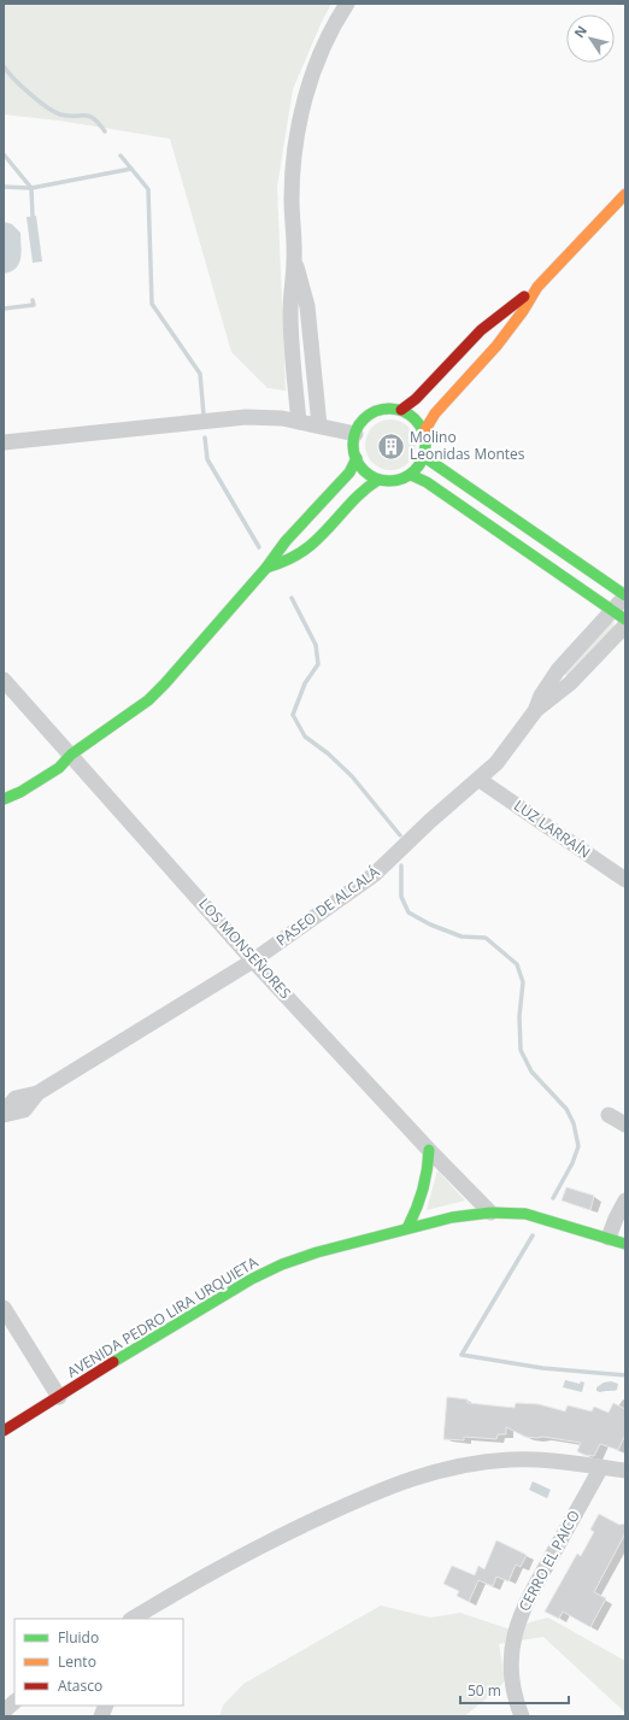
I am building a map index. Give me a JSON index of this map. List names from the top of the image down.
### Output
{
  "streets": {
    "street": [
      "LUZ LARRAÍN",
      "PASEO DE ALCALÁ",
      "LOS MONSEÑORES",
      "AVENIDA PEDRO LIRA URQUIETA",
      "CERRO EL PAICO"
    ]
  },
  "crossings": [
    ["LUZ LARRAÍN", "PASEO DE ALCALÁ"],
    ["PASEO DE ALCALÁ", "LOS MONSEÑORES"],
    ["LOS MONSEÑORES", "AVENIDA PEDRO LIRA URQUIETA"]
  ],
  "places": {
    "building": ["Molino Leonidas Montes"]
  },
  "legend": ["Fluido", "Lento", "Atasco"],
  "scale_bar": "50 m",
  "north": "top left"
}
